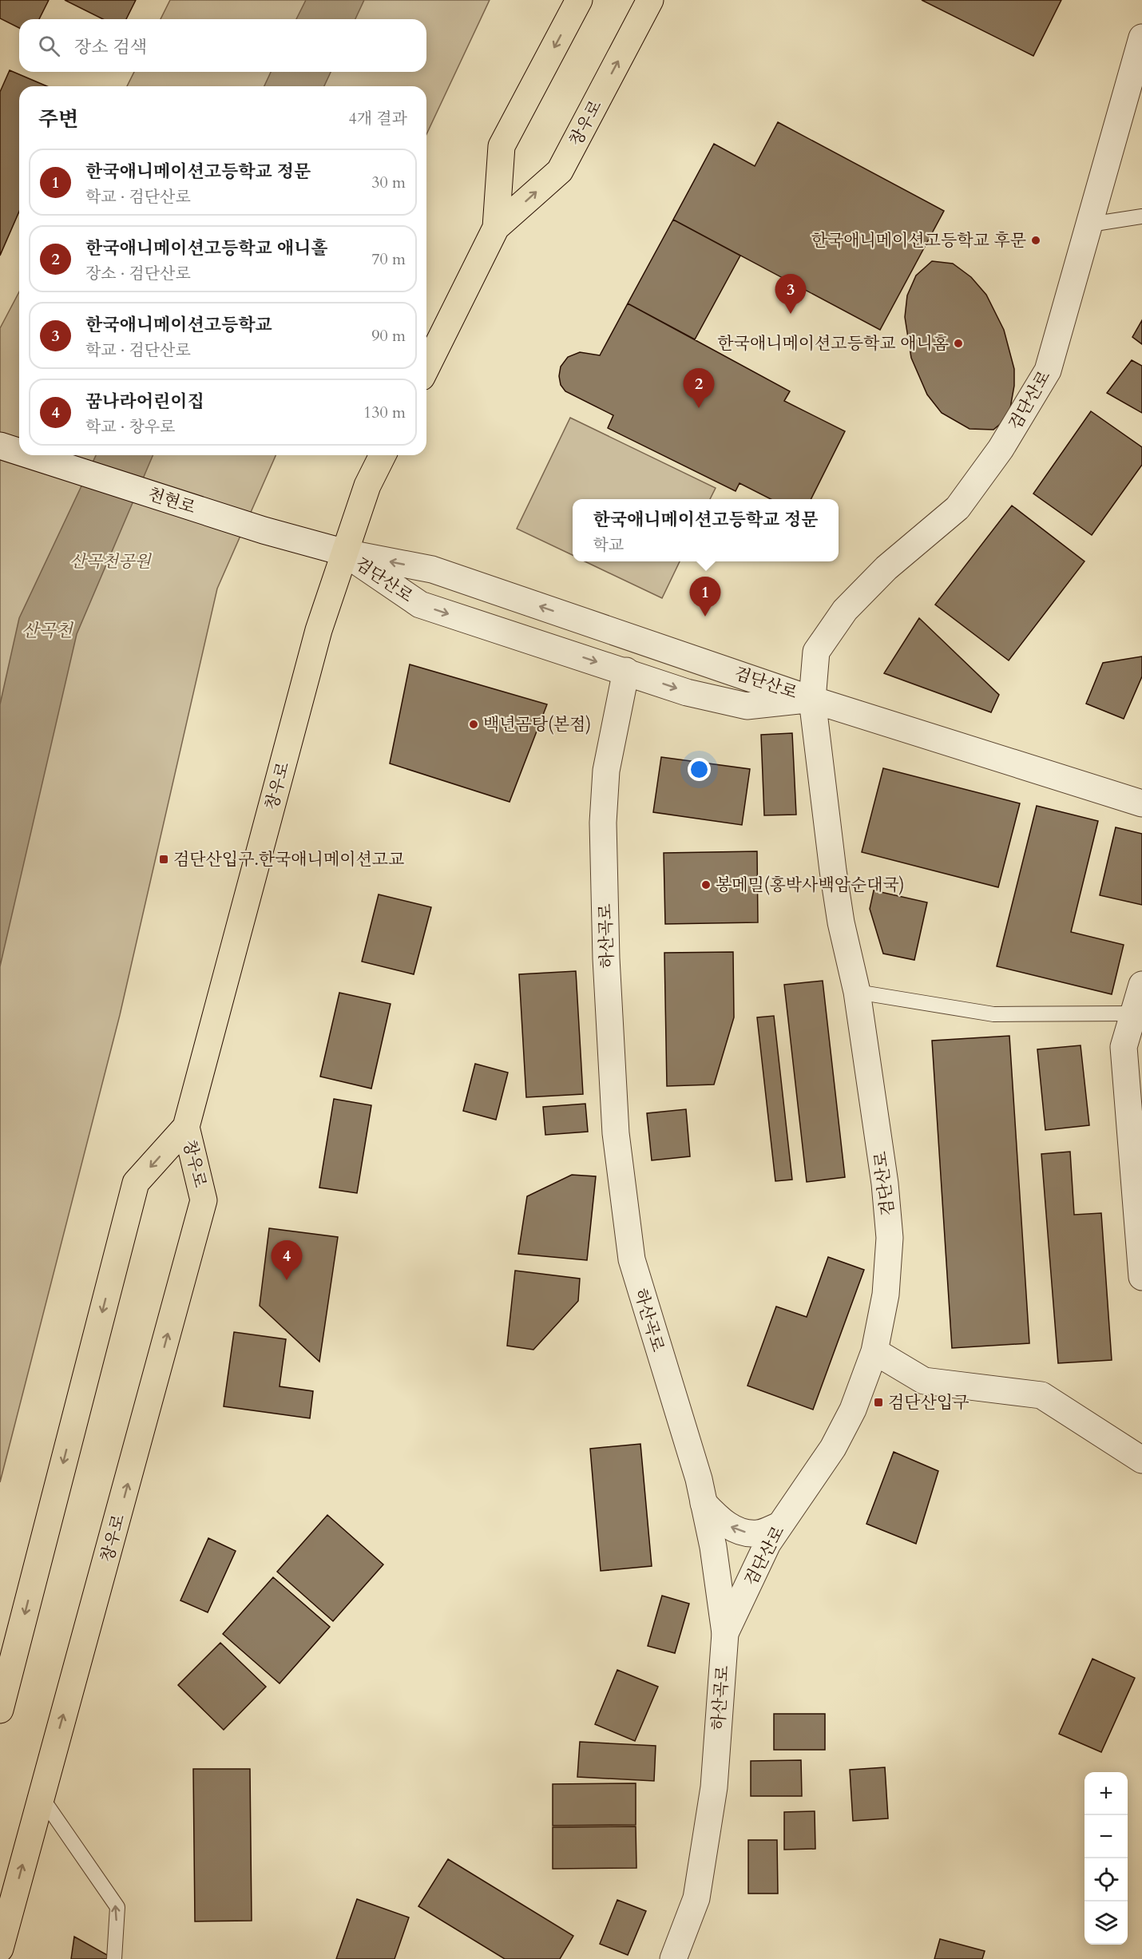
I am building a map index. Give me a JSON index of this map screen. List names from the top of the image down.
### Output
{
  "streets": {
    "main road": ["창우로"],
    "street": ["검단산로", "천현로", "하산곡로"]
  },
  "crossings": [
    ["창우로", "검단산로"],
    ["창우로", "천현로"],
    ["검단산로", "천현로"],
    ["검단산로", "하산곡로"]
  ],
  "water": ["산곡천"],
  "parks": ["산곡천공원"],
  "places": {
    "other": [
      "한국애니메이션고등학교 후문",
      "한국애니메이션고등학교 애니홈",
      "백년곰탕(본점)",
      "봉메밀(홍박사백암순대국)"
    ],
    "transit": ["검단산입구.한국애니메이션고교", "검단산입구"]
  },
  "page": {
    "search": "장소 검색",
    "heading": ["주변", "4개 결과"],
    "list": [
      {
        "mark": "1",
        "name": "한국애니메이션고등학교 정문",
        "note": "학교 · 검단산로",
        "value": "30 m"
      },
      {
        "mark": "2",
        "name": "한국애니메이션고등학교 애니홀",
        "note": "장소 · 검단산로",
        "value": "70 m"
      },
      {
        "mark": "3",
        "name": "한국애니메이션고등학교",
        "note": "학교 · 검단산로",
        "value": "90 m"
      },
      {
        "mark": "4",
        "name": "꿈나라어린이집",
        "note": "학교 · 창우로",
        "value": "130 m"
      }
    ],
    "pins": [
      "3",
      "2",
      "1",
      "4"
    ],
    "popup": ["한국애니메이션고등학교 정문", "학교"],
    "map_buttons": ["+", "−"]
  }
}
